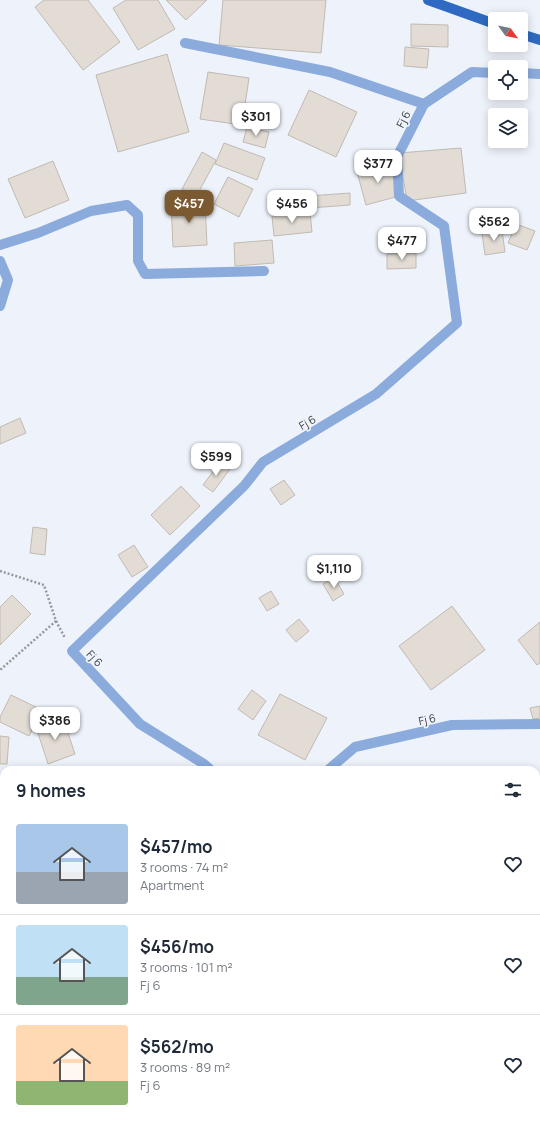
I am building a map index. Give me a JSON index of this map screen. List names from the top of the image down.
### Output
{
  "streets": {
    "street": ["Fj 6"]
  },
  "north": "bottom right",
  "page": {
    "price": [
      "$301",
      "$377",
      "$457",
      "$456",
      "$562",
      "$477",
      "$599",
      "$1,110",
      "$386"
    ],
    "heading": "9 homes",
    "list": [
      {
        "name": "$457/mo",
        "note": "3 rooms · 74 m² · Apartment"
      },
      {
        "name": "$456/mo",
        "note": "3 rooms · 101 m² · Fj 6"
      },
      {
        "name": "$562/mo",
        "note": "3 rooms · 89 m² · Fj 6"
      }
    ]
  }
}
